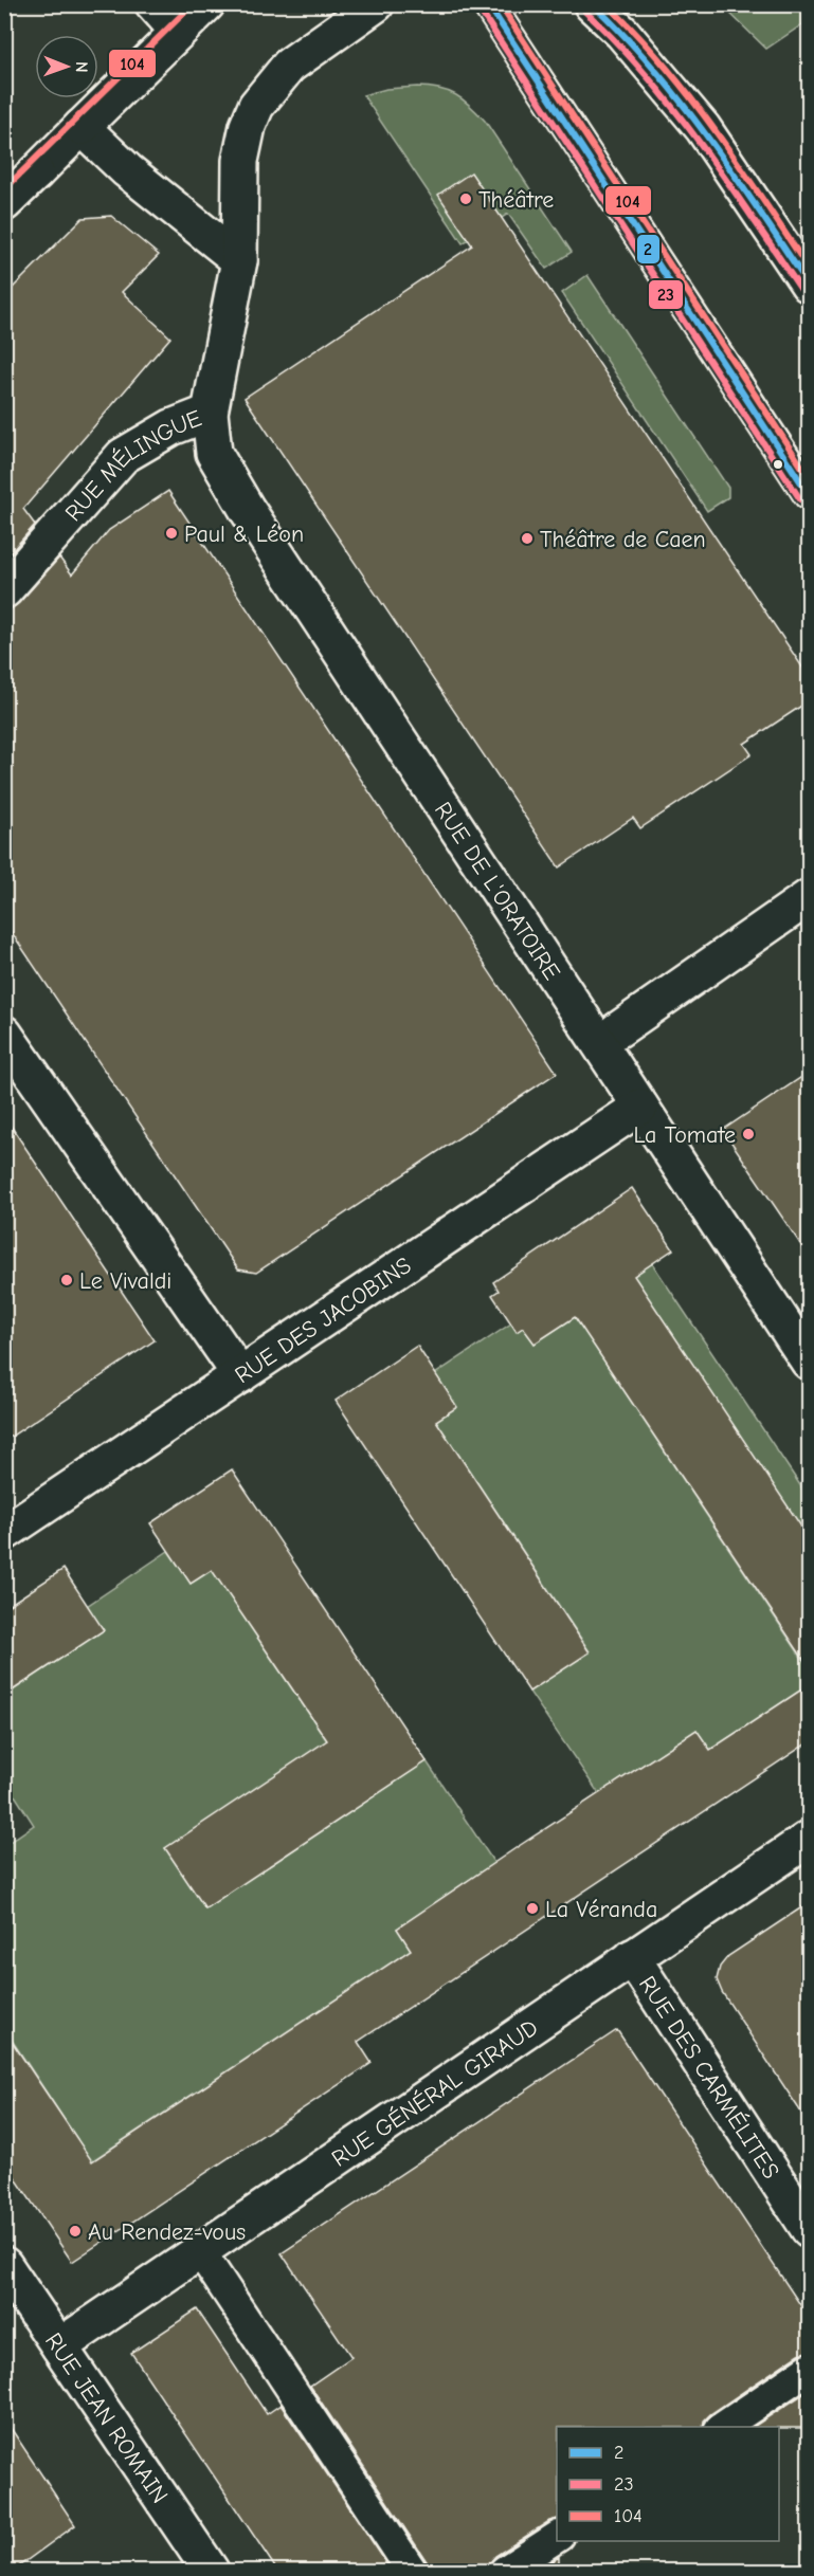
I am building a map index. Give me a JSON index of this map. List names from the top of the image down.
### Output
{
  "streets": {
    "street": [
      "RUE MÉLINGUE",
      "RUE DE L'ORATOIRE",
      "RUE DES JACOBINS",
      "RUE DES CARMÉLITES",
      "RUE GÉNÉRAL GIRAUD",
      "RUE JEAN ROMAIN"
    ]
  },
  "crossings": [
    ["RUE MÉLINGUE", "RUE DE L'ORATOIRE"],
    ["RUE DE L'ORATOIRE", "RUE DES JACOBINS"],
    ["RUE DES CARMÉLITES", "RUE GÉNÉRAL GIRAUD"],
    ["RUE GÉNÉRAL GIRAUD", "RUE JEAN ROMAIN"]
  ],
  "places": [
    "Théâtre",
    "Paul & Léon",
    "Théâtre de Caen",
    "La Tomate",
    "Le Vivaldi",
    "La Véranda",
    "Au Rendez-vous"
  ],
  "lines": ["transit line 2", "transit line 104", "transit line 23"],
  "legend": ["2", "23", "104"],
  "north": "right"
}
